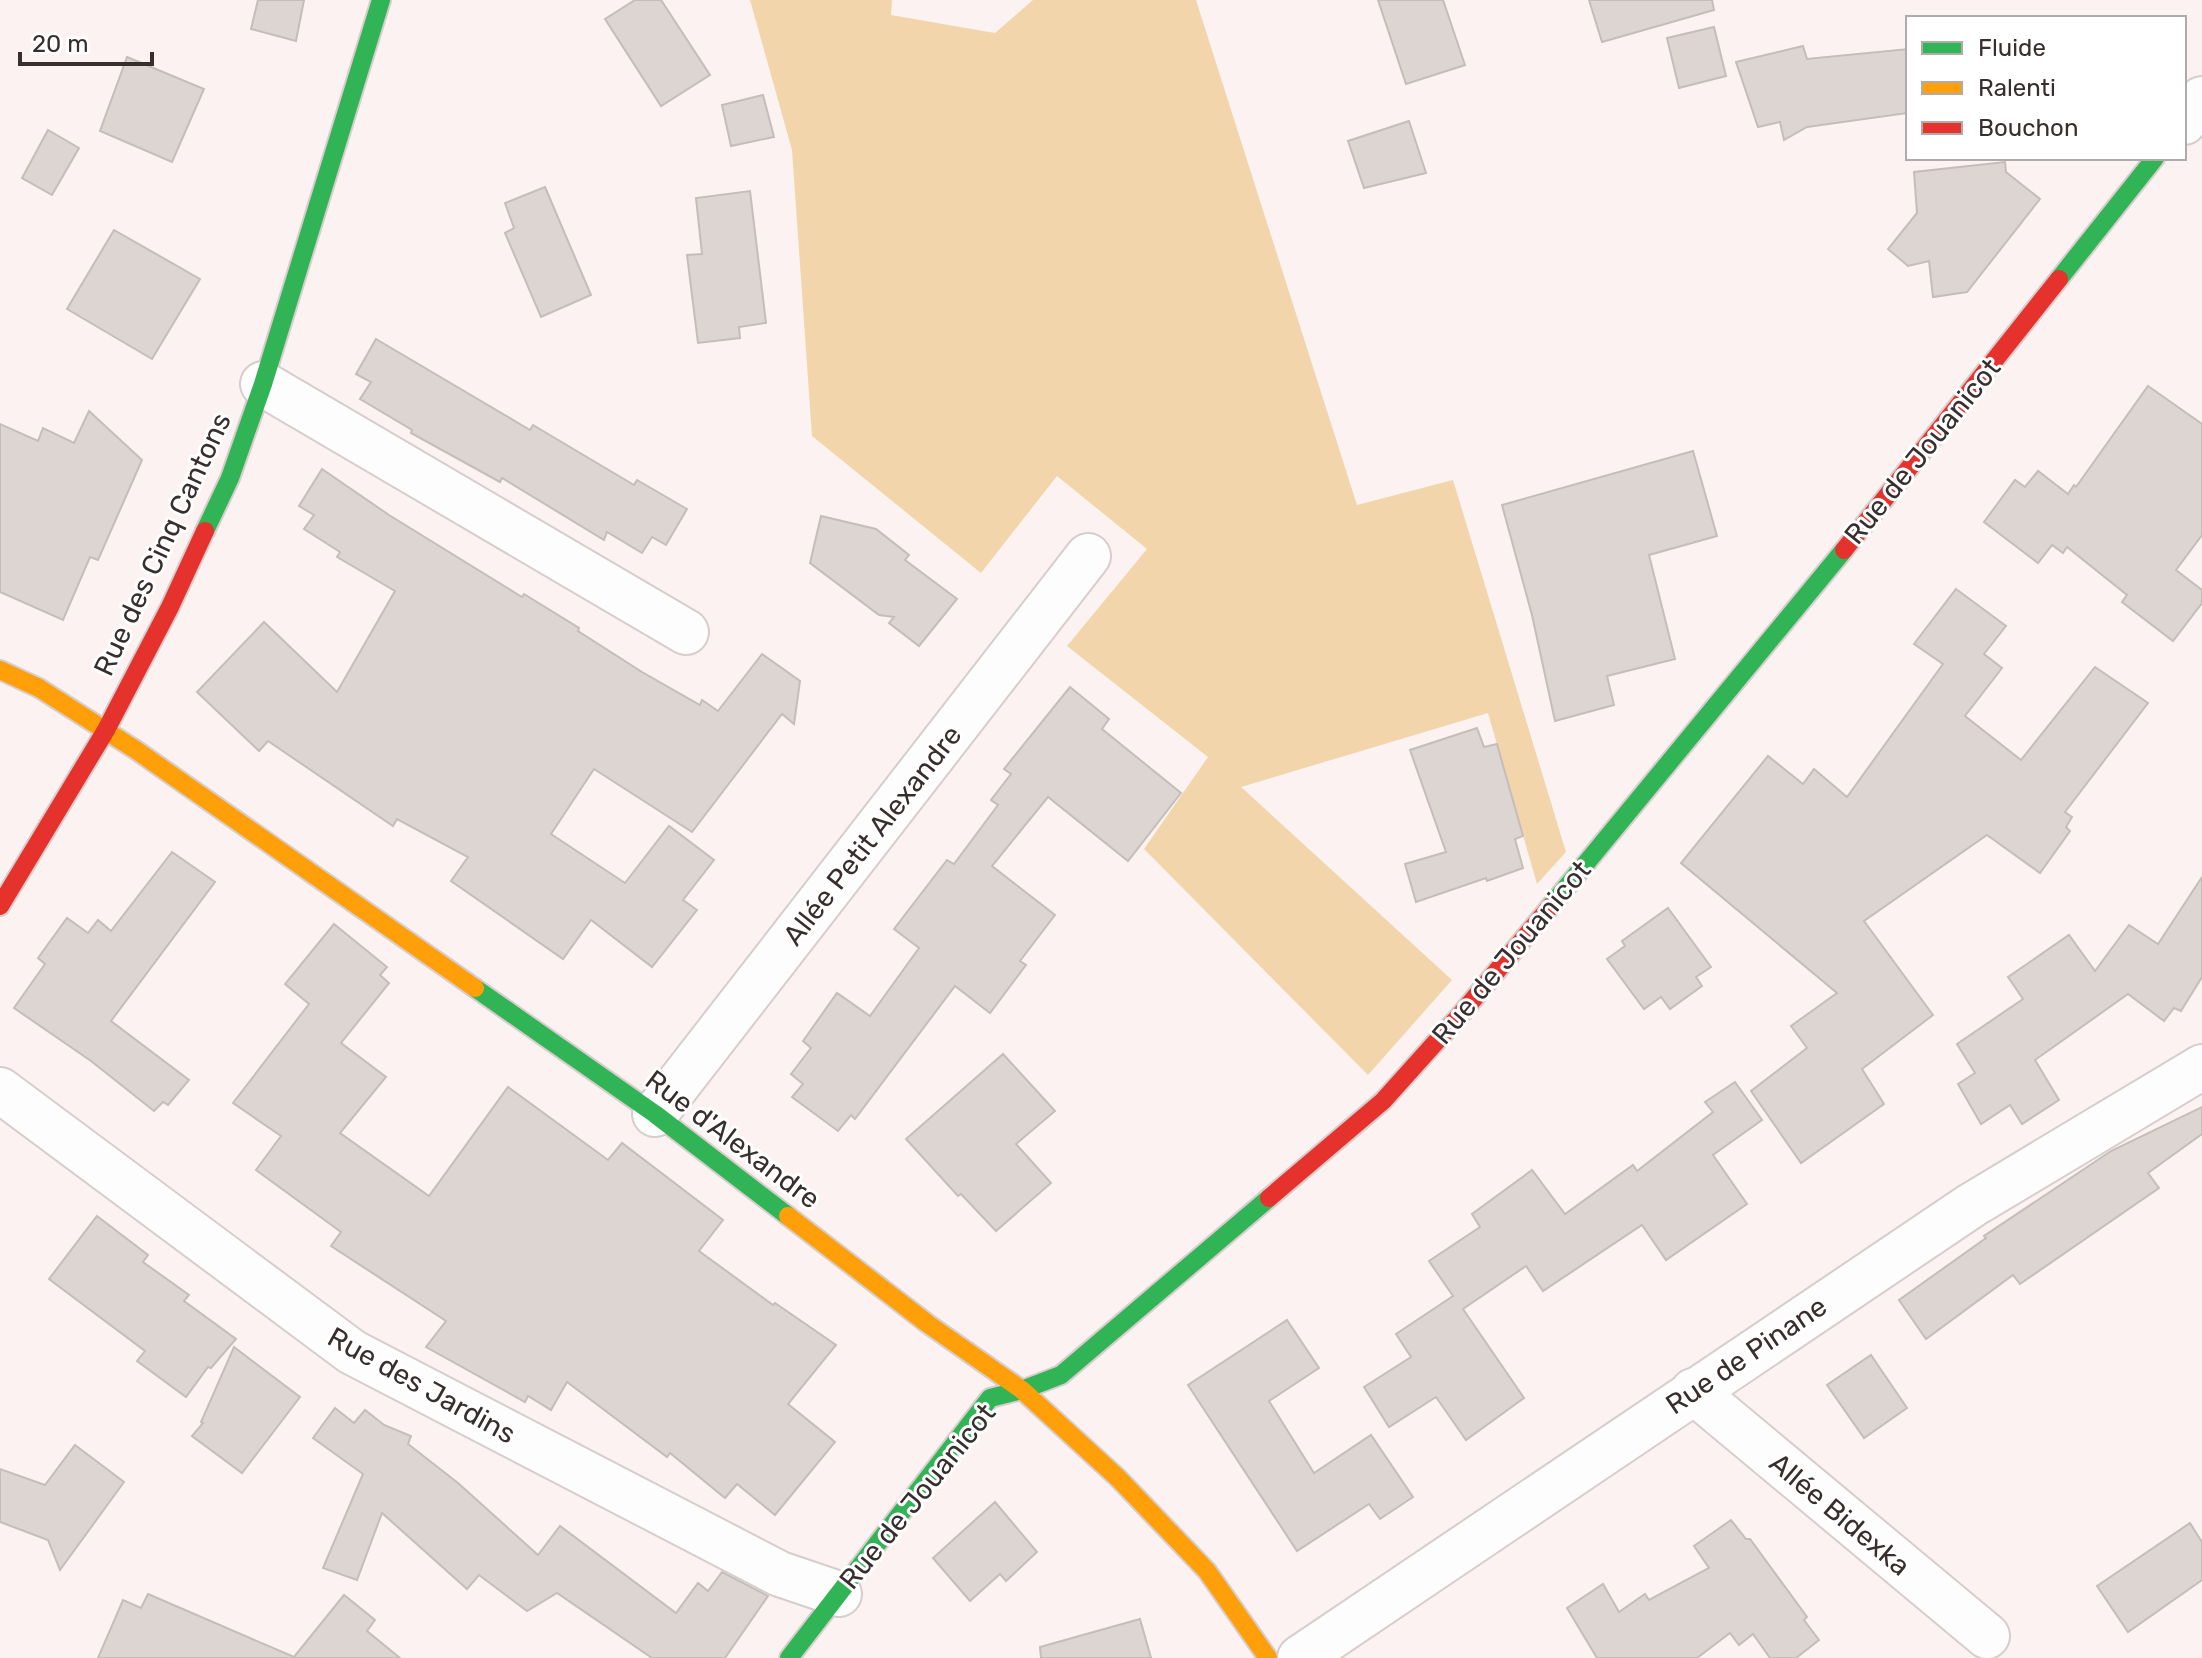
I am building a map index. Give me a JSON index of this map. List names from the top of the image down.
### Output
{
  "streets": {
    "street": [
      "Rue de Jouanicot",
      "Rue des Cinq Cantons",
      "Allée Petit Alexandre",
      "Rue d'Alexandre",
      "Rue de Pinane",
      "Rue des Jardins",
      "Allée Bidexka"
    ]
  },
  "crossings": [
    ["Rue de Jouanicot", "Rue d'Alexandre"],
    ["Rue de Jouanicot", "Rue des Jardins"],
    ["Rue des Cinq Cantons", "Rue d'Alexandre"],
    ["Allée Petit Alexandre", "Rue d'Alexandre"],
    ["Rue de Pinane", "Allée Bidexka"]
  ],
  "legend": ["Fluide", "Ralenti", "Bouchon"],
  "scale_bar": "20 m"
}
